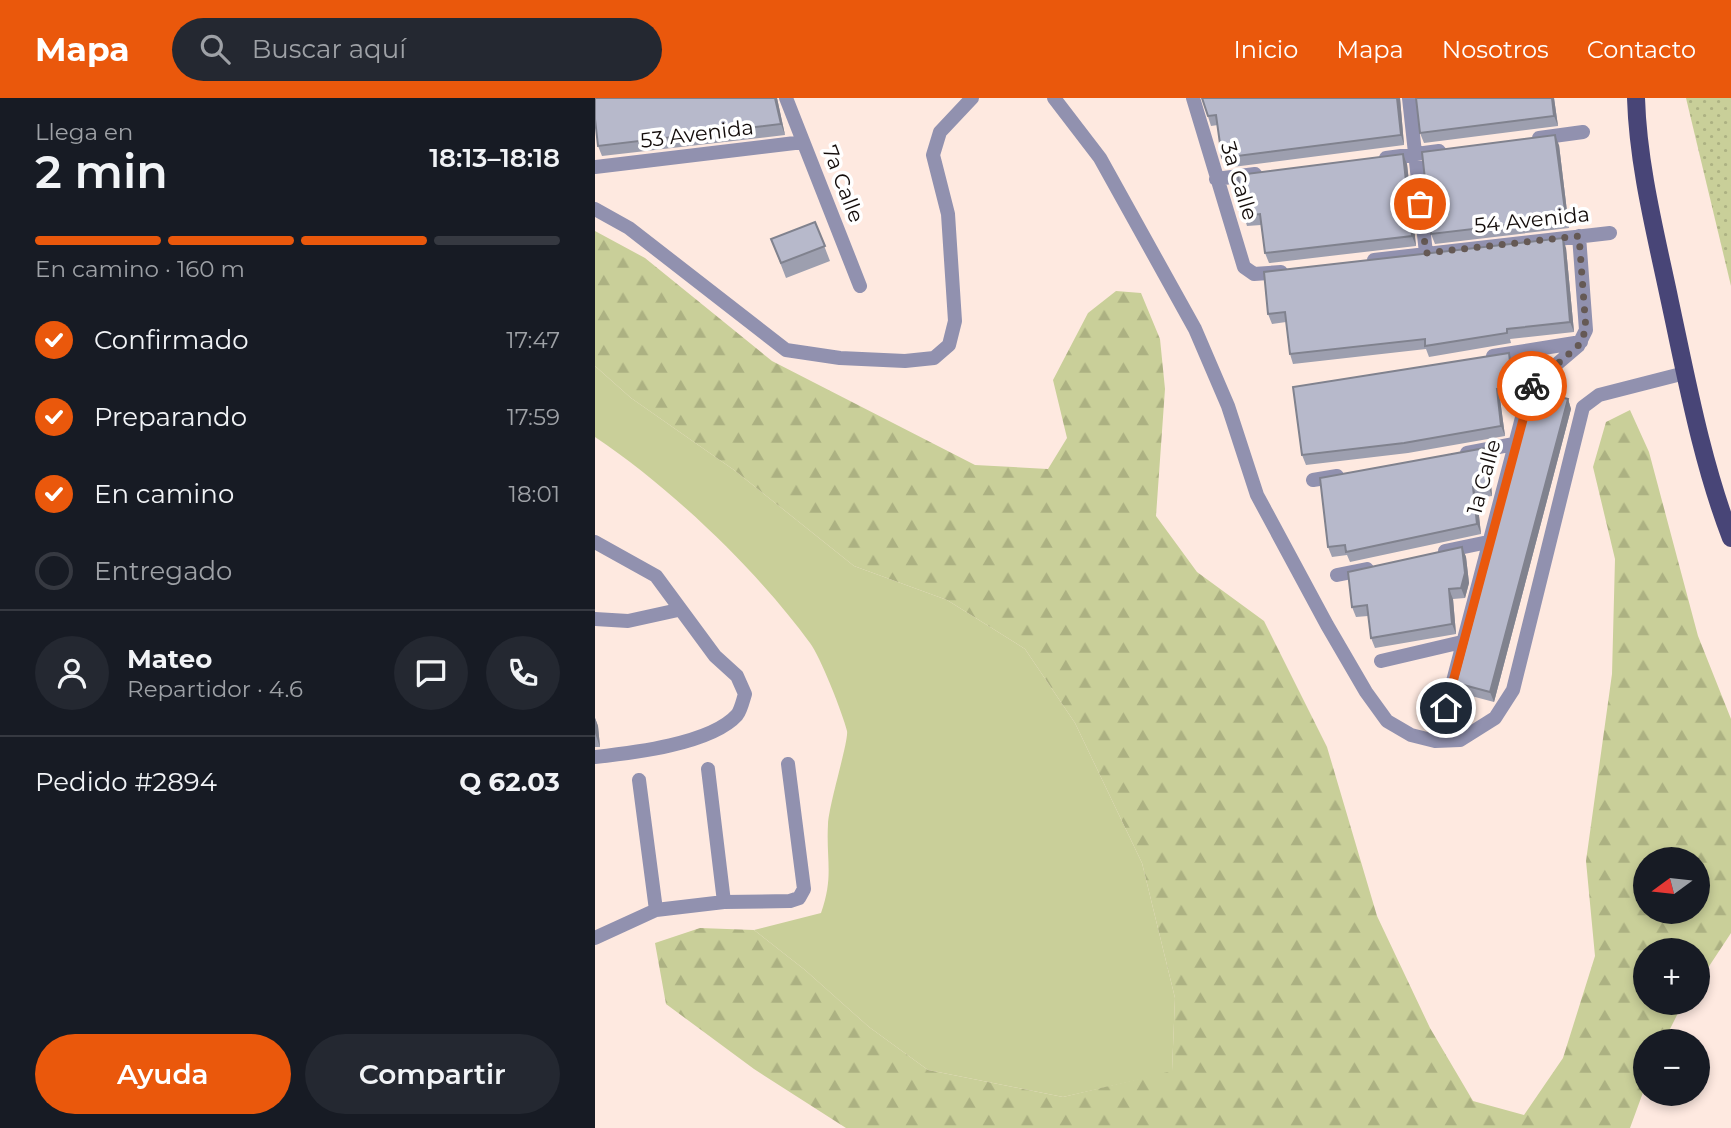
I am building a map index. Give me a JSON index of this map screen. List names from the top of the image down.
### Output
{
  "streets": {
    "street": [
      "53 Avenida",
      "3a Calle",
      "7a Calle",
      "54 Avenida",
      "1a Calle"
    ]
  },
  "crossings": [
    ["53 Avenida", "7a Calle"]
  ],
  "north": "left",
  "page": {
    "header": "Mapa",
    "search": "Buscar aquí",
    "nav": [
      "Inicio",
      "Mapa",
      "Nosotros",
      "Contacto"
    ],
    "heading": ["2 min", "Llega en", "18:13–18:18"],
    "panel": [
      "Mateo",
      "Repartidor · 4.6",
      "Pedido #2894",
      "Q 62.03"
    ],
    "bar": "En camino · 160 m",
    "list": [
      ["Confirmado", "17:47"],
      ["Preparando", "17:59"],
      ["En camino", "18:01"],
      "Entregado"
    ],
    "map_buttons": ["+", "−"],
    "buttons": ["Ayuda", "Compartir"]
  }
}
